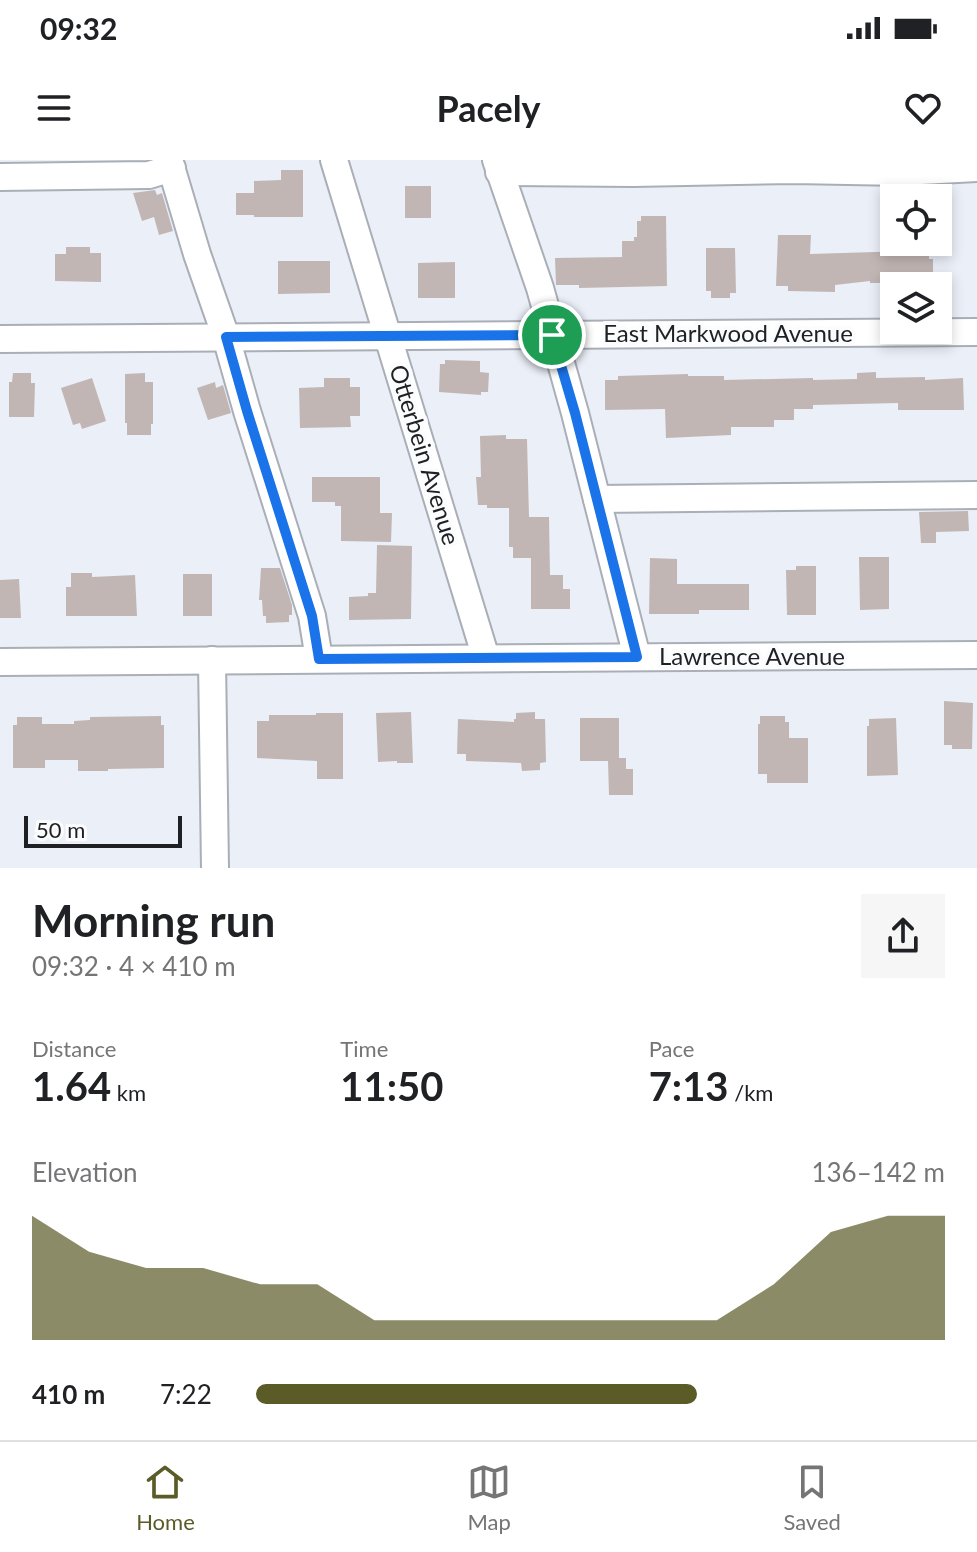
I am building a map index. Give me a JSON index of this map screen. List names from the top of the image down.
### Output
{
  "streets": {
    "street": ["East Markwood Avenue", "Otterbein Avenue", "Lawrence Avenue"]
  },
  "crossings": [
    ["East Markwood Avenue", "Otterbein Avenue"],
    ["Otterbein Avenue", "Lawrence Avenue"]
  ],
  "scale_bar": "50 m",
  "page": {
    "status": "09:32",
    "header": "Pacely",
    "scale": "50 m",
    "heading": ["Morning run", "09:32 · 4 × 410 m"],
    "stats": [
      ["Distance", "1.64 km"],
      ["Time", "11:50"],
      ["Pace", "7:13 /km"]
    ],
    "chart": ["Elevation", "136–142 m"],
    "list": [
      {
        "name": "410 m",
        "note": "7:22"
      }
    ],
    "tabs": ["Home", "Map", "Saved"]
  }
}
